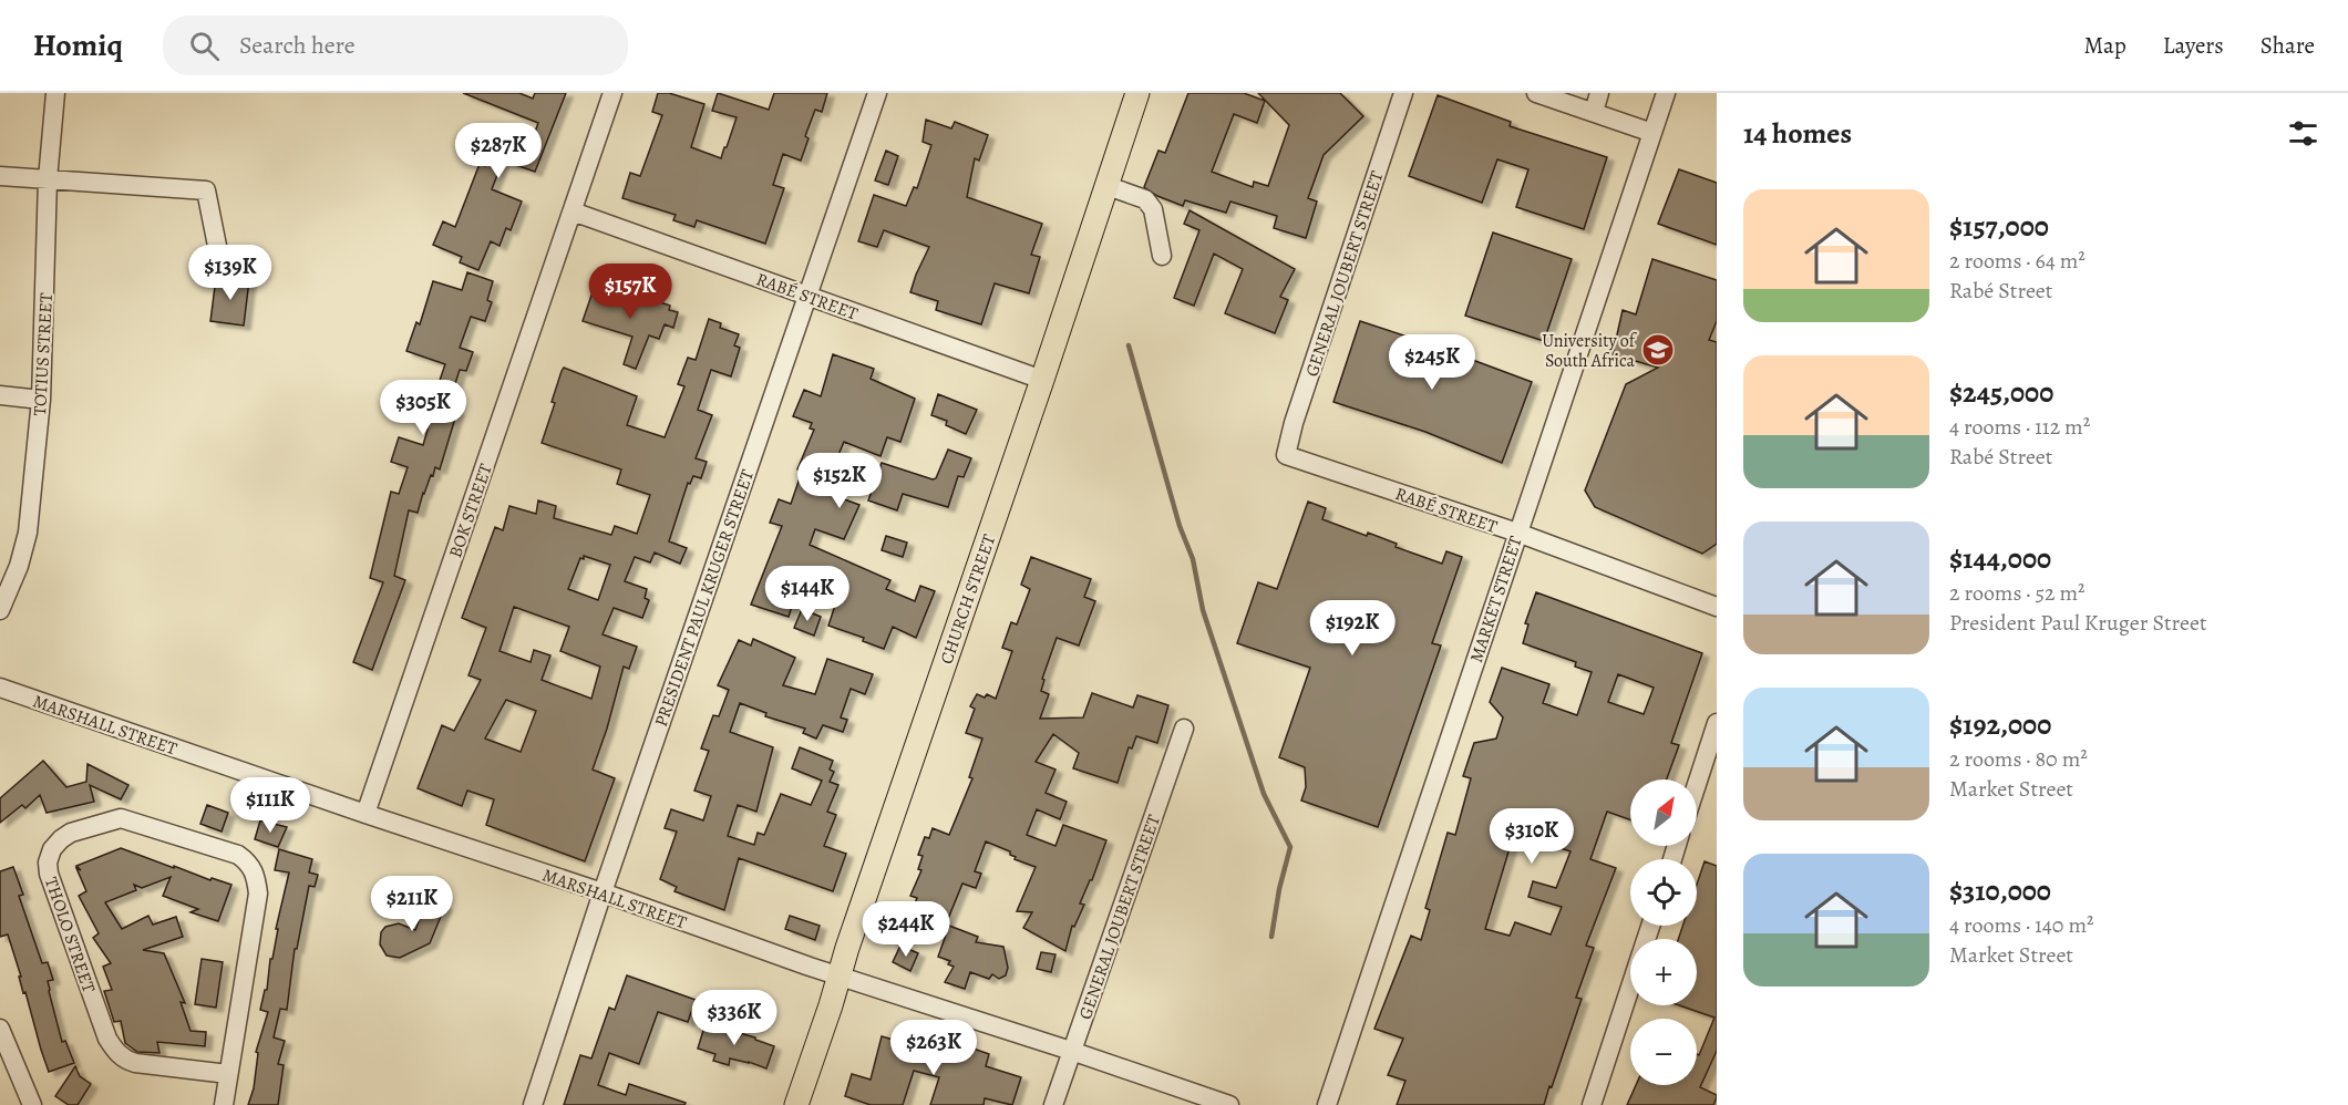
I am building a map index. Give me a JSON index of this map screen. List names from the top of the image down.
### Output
{
  "streets": {
    "main road": ["CHURCH STREET"],
    "street": [
      "GENERAL JOUBERT STREET",
      "RABÉ STREET",
      "TOTIUS STREET",
      "BOK STREET",
      "PRESIDENT PAUL KRUGER STREET",
      "MARKET STREET",
      "MARSHALL STREET",
      "THOLO STREET"
    ]
  },
  "crossings": [
    ["GENERAL JOUBERT STREET", "RABÉ STREET"],
    ["GENERAL JOUBERT STREET", "MARSHALL STREET"],
    ["RABÉ STREET", "BOK STREET"],
    ["RABÉ STREET", "PRESIDENT PAUL KRUGER STREET"],
    ["RABÉ STREET", "CHURCH STREET"],
    ["RABÉ STREET", "MARKET STREET"],
    ["BOK STREET", "MARSHALL STREET"],
    ["PRESIDENT PAUL KRUGER STREET", "MARSHALL STREET"],
    ["CHURCH STREET", "MARSHALL STREET"]
  ],
  "places": {
    "school or university": ["University of South Africa"]
  },
  "north": "top right",
  "page": {
    "header": "Homiq",
    "search": "Search here",
    "nav": ["Map", "Layers", "Share"],
    "heading": "14 homes",
    "price": [
      "$287K",
      "$139K",
      "$157K",
      "$245K",
      "$305K",
      "$152K",
      "$144K",
      "$192K",
      "$111K",
      "$310K",
      "$211K",
      "$244K",
      "$336K",
      "$263K"
    ],
    "list": [
      {
        "name": "$157,000",
        "note": "2 rooms · 64 m² · Rabé Street"
      },
      {
        "name": "$245,000",
        "note": "4 rooms · 112 m² · Rabé Street"
      },
      {
        "name": "$144,000",
        "note": "2 rooms · 52 m² · President Paul Kruger Street"
      },
      {
        "name": "$192,000",
        "note": "2 rooms · 80 m² · Market Street"
      },
      {
        "name": "$310,000",
        "note": "4 rooms · 140 m² · Market Street"
      }
    ],
    "map_buttons": ["+", "−"]
  }
}
